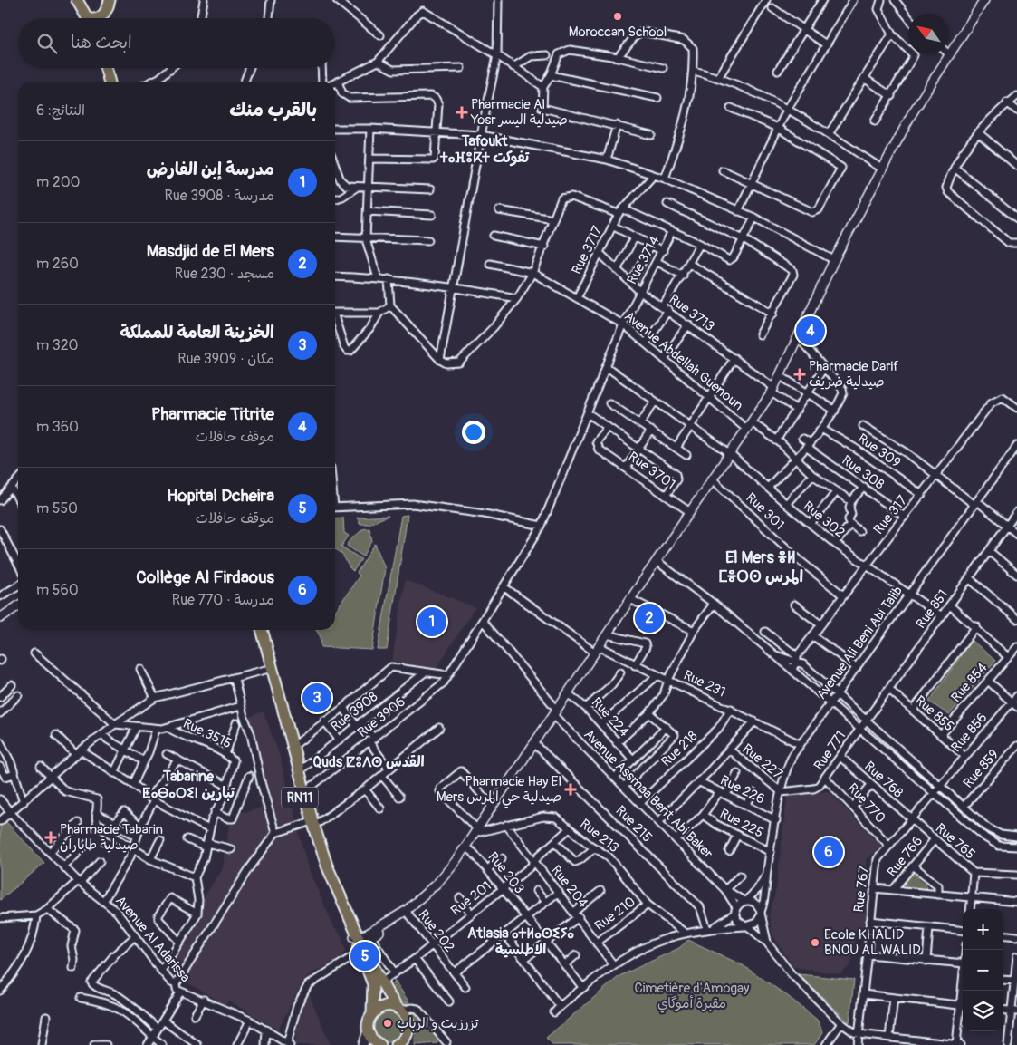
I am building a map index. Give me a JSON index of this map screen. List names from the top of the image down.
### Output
{
  "streets": {
    "main road": ["RN11"],
    "street": [
      "Rue 3717",
      "Rue 3714",
      "Rue 3713",
      "Avenue Abdellah Guenoun",
      "Rue 309",
      "Rue 3701",
      "Rue 308",
      "Rue 301",
      "Rue 317",
      "Rue 302",
      "Rue 851",
      "Avenue Ali Beni Abi Talib",
      "Rue 854",
      "Rue 231",
      "Rue 3908",
      "Rue 855",
      "Rue 3906",
      "Rue 224",
      "Rue 856",
      "Rue 3515",
      "Rue 218",
      "Rue 771",
      "Rue 227",
      "Rue 859",
      "Rue 768",
      "Rue 226",
      "Avenue Assmaa Bent Abi Baker",
      "Rue 770",
      "Rue 225",
      "Rue 215",
      "Rue 213",
      "Rue 765",
      "Rue 766",
      "Rue 203",
      "Rue 204",
      "Rue 767",
      "Rue 201",
      "Rue 210",
      "Rue 202",
      "Avenue Al Adarissa"
    ]
  },
  "crossings": [
    ["Rue 3717", "Rue 3713"],
    ["Rue 3717", "Avenue Abdellah Guenoun"],
    ["Rue 3714", "Rue 3713"],
    ["Rue 3714", "Avenue Abdellah Guenoun"],
    ["Rue 3714", "Rue 302"],
    ["Rue 3714", "Rue 3906"],
    ["Rue 309", "Rue 317"],
    ["Rue 308", "Rue 317"],
    ["Rue 301", "Rue 317"],
    ["Rue 317", "Rue 302"],
    ["Rue 302", "Rue 851"],
    ["Rue 302", "Avenue Ali Beni Abi Talib"],
    ["Rue 851", "Rue 855"],
    ["Rue 851", "Rue 771"],
    ["Avenue Ali Beni Abi Talib", "Rue 231"],
    ["Avenue Ali Beni Abi Talib", "Rue 771"],
    ["Avenue Ali Beni Abi Talib", "Rue 227"],
    ["Avenue Ali Beni Abi Talib", "Rue 226"],
    ["Avenue Ali Beni Abi Talib", "Avenue Assmaa Bent Abi Baker"],
    ["Avenue Ali Beni Abi Talib", "Rue 225"],
    ["Rue 854", "Rue 855"],
    ["Rue 231", "Rue 3906"],
    ["Rue 231", "Rue 218"],
    ["Rue 3908", "RN11"],
    ["Rue 855", "Rue 856"],
    ["Rue 3906", "Avenue Assmaa Bent Abi Baker"],
    ["Rue 3906", "RN11"],
    ["Rue 856", "Rue 767"],
    ["Rue 218", "Avenue Assmaa Bent Abi Baker"],
    ["Rue 771", "Rue 227"],
    ["Rue 771", "Rue 768"],
    ["Rue 771", "Rue 770"],
    ["Rue 768", "Rue 765"],
    ["Rue 768", "Rue 767"],
    ["RN11", "Rue 201"],
    ["Rue 770", "Rue 767"],
    ["Rue 213", "Rue 204"],
    ["Rue 213", "Rue 201"],
    ["Rue 213", "Rue 210"],
    ["Rue 765", "Rue 766"],
    ["Rue 765", "Rue 767"],
    ["Rue 203", "Rue 201"],
    ["Rue 204", "Rue 201"],
    ["Rue 204", "Rue 210"],
    ["Rue 201", "Rue 202"]
  ],
  "districts": [
    "Tafoukt ⵜⴰⴼⵓⴽⵜ تفوكت",
    "El Mers ⴻⵍ ⵎⴻⵔⵙ المرس",
    "Quds ⵇⵓⴷⵙ القدس",
    "Tabarine ⵟⴰⴱⴰⵔⵉⵏ تبارين",
    "Atlasia ⴰⵜⵍⴰⵙⵉⵢⴰ الاطلسية"
  ],
  "parks": ["Cimetière d'Amogay مقبرة أموگاي"],
  "places": {
    "other": ["Moroccan School", "Ecole KHALID BNOU AL WALID", "تزرزيت و الرباب"],
    "health": [
      "Pharmacie Al Yosr صيدلية اليسر",
      "Pharmacie Darif صيدلية ضريف",
      "Pharmacie Hay El Mers صيدلية حي المرس",
      "Pharmacie Tabarin صيدلية طاباران"
    ]
  },
  "north": "top left",
  "page": {
    "search": "ابحث هنا",
    "heading": ["بالقرب منك", "النتائج: 6"],
    "list": [
      {
        "mark": "1",
        "name": "مدرسة إبن الفارض",
        "note": "مدرسة · Rue 3908",
        "value": "200 m"
      },
      {
        "mark": "2",
        "name": "Masdjid de El Mers",
        "note": "مسجد · Rue 230",
        "value": "260 m"
      },
      {
        "mark": "3",
        "name": "الخزينة العامة للمملكة",
        "note": "مكان · Rue 3909",
        "value": "320 m"
      },
      {
        "mark": "4",
        "name": "Pharmacie Titrite",
        "note": "موقف حافلات",
        "value": "360 m"
      },
      {
        "mark": "5",
        "name": "Hopital Dcheira",
        "note": "موقف حافلات",
        "value": "550 m"
      },
      {
        "mark": "6",
        "name": "Collège Al Firdaous",
        "note": "مدرسة · Rue 770",
        "value": "560 m"
      }
    ],
    "pins": [
      "4",
      "2",
      "1",
      "3",
      "6",
      "5"
    ],
    "map_buttons": ["+", "−"]
  }
}
